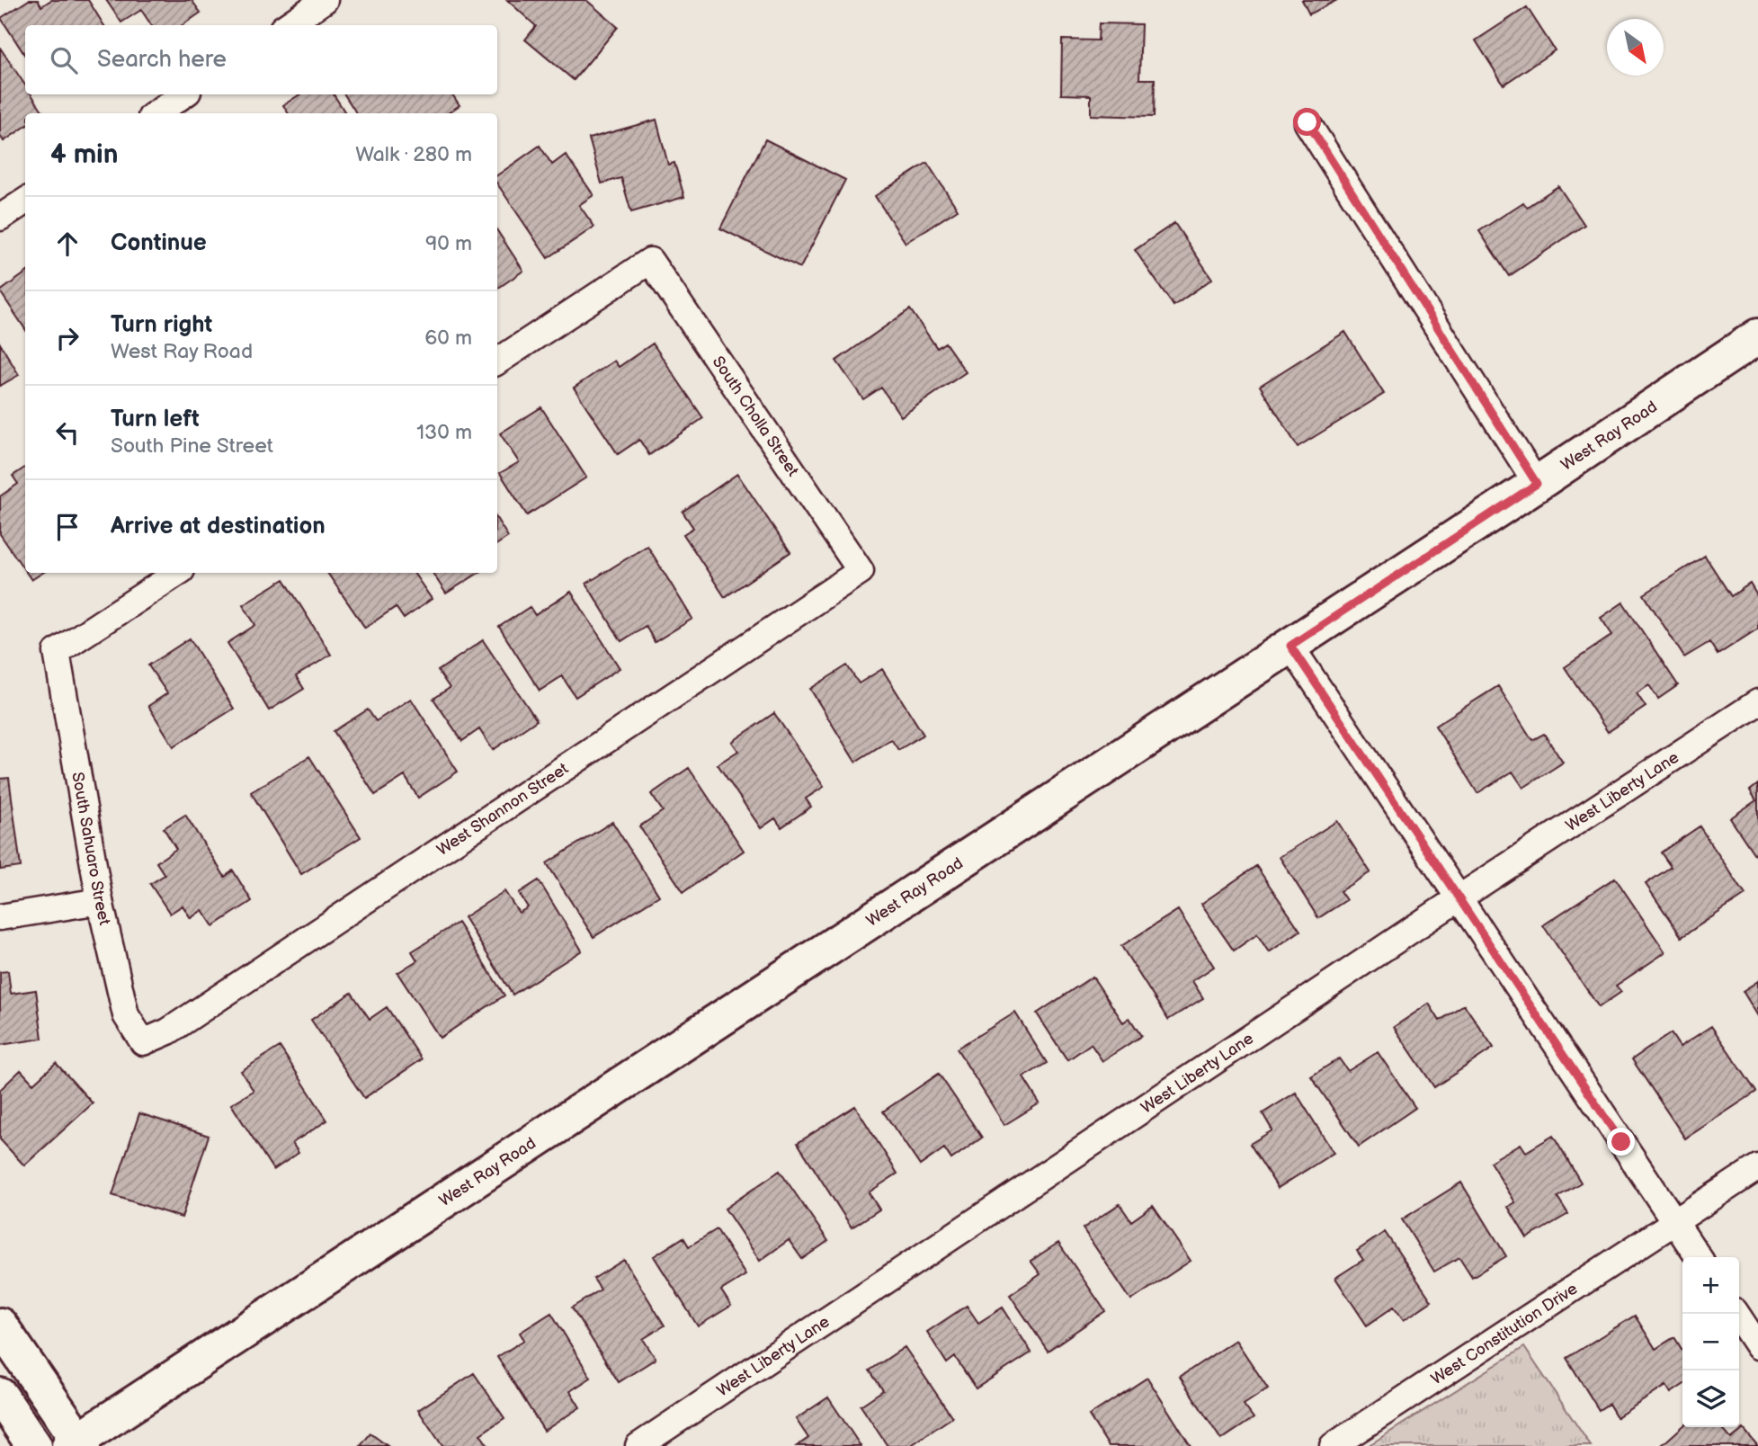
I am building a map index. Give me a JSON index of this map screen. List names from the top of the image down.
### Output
{
  "streets": {
    "main road": ["West Ray Road"],
    "street": [
      "South Cholla Street",
      "West Liberty Lane",
      "West Shannon Street",
      "South Sahuaro Street",
      "West Constitution Drive"
    ]
  },
  "crossings": [
    ["South Cholla Street", "West Shannon Street"],
    ["West Shannon Street", "South Sahuaro Street"]
  ],
  "north": "bottom right",
  "page": {
    "search": "Search here",
    "heading": ["4 min", "Walk · 280 m"],
    "list": [
      ["Continue", "90 m"],
      ["Turn right", "West Ray Road", "60 m"],
      ["Turn left", "South Pine Street", "130 m"],
      "Arrive at destination"
    ],
    "map_buttons": ["+", "−"]
  }
}
